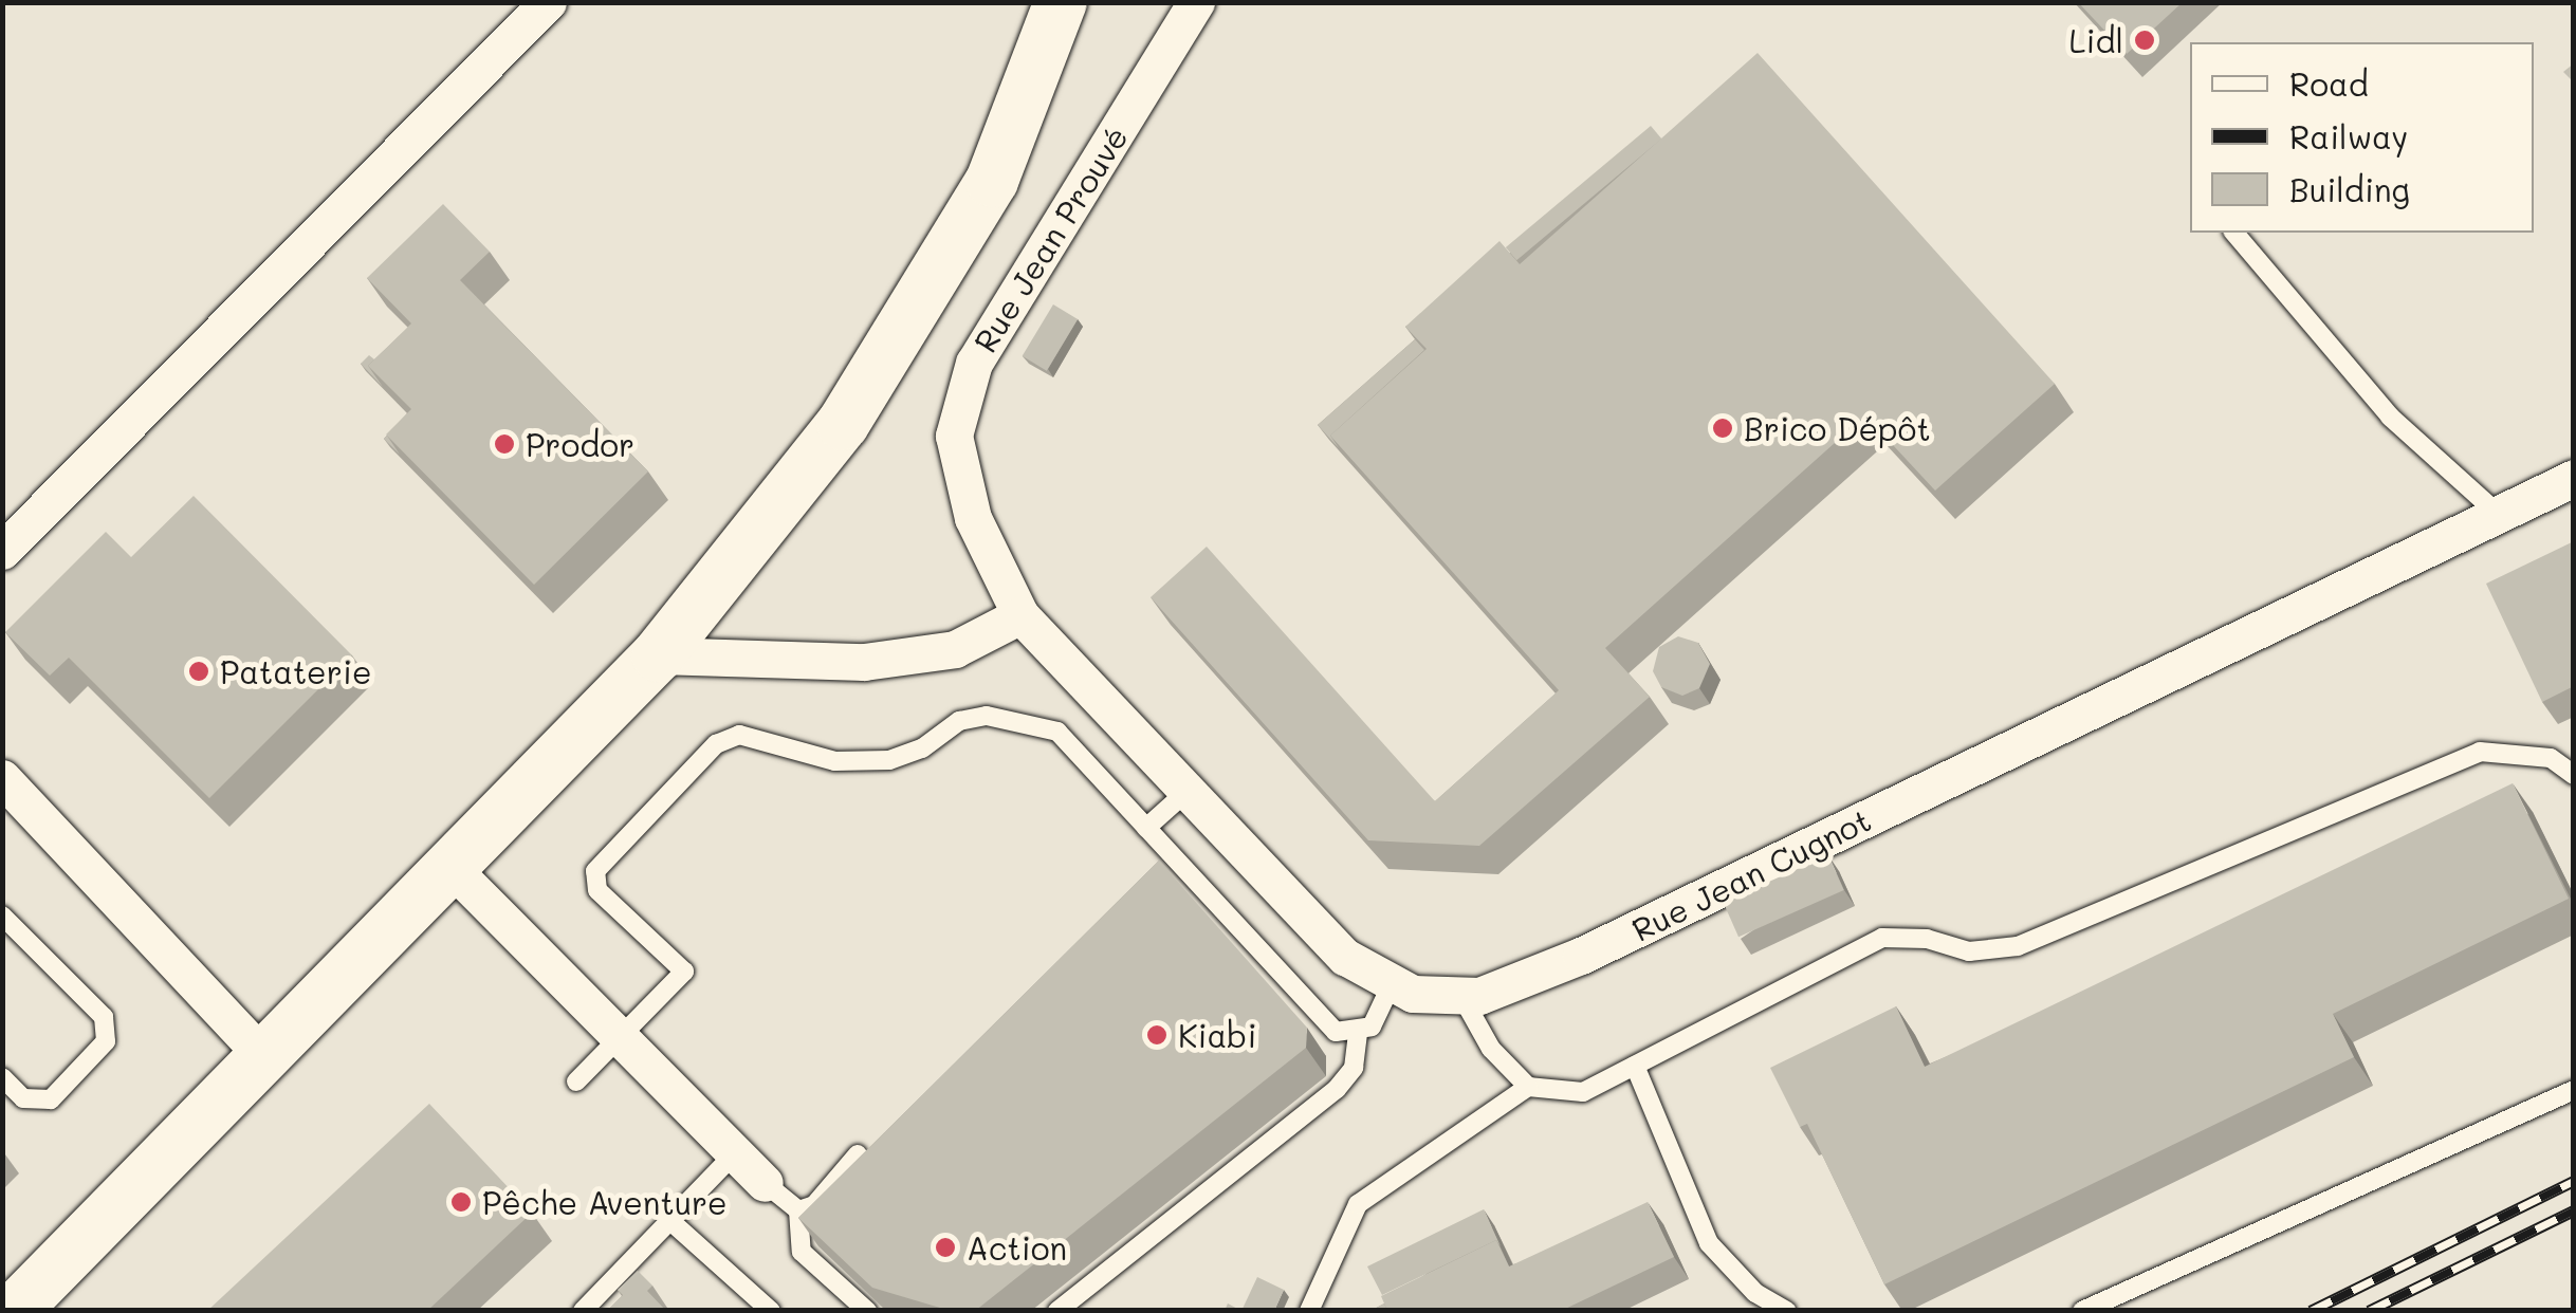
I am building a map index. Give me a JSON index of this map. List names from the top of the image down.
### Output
{
  "streets": {
    "street": ["Rue Jean Prouvé", "Rue Jean Cugnot"]
  },
  "crossings": [
    ["Rue Jean Prouvé", "Rue Jean Cugnot"]
  ],
  "places": [
    "Lidl",
    "Brico Dépôt",
    "Prodor",
    "Pataterie",
    "Kiabi",
    "Pêche Aventure",
    "Action"
  ],
  "legend": ["Road", "Railway", "Building"]
}
